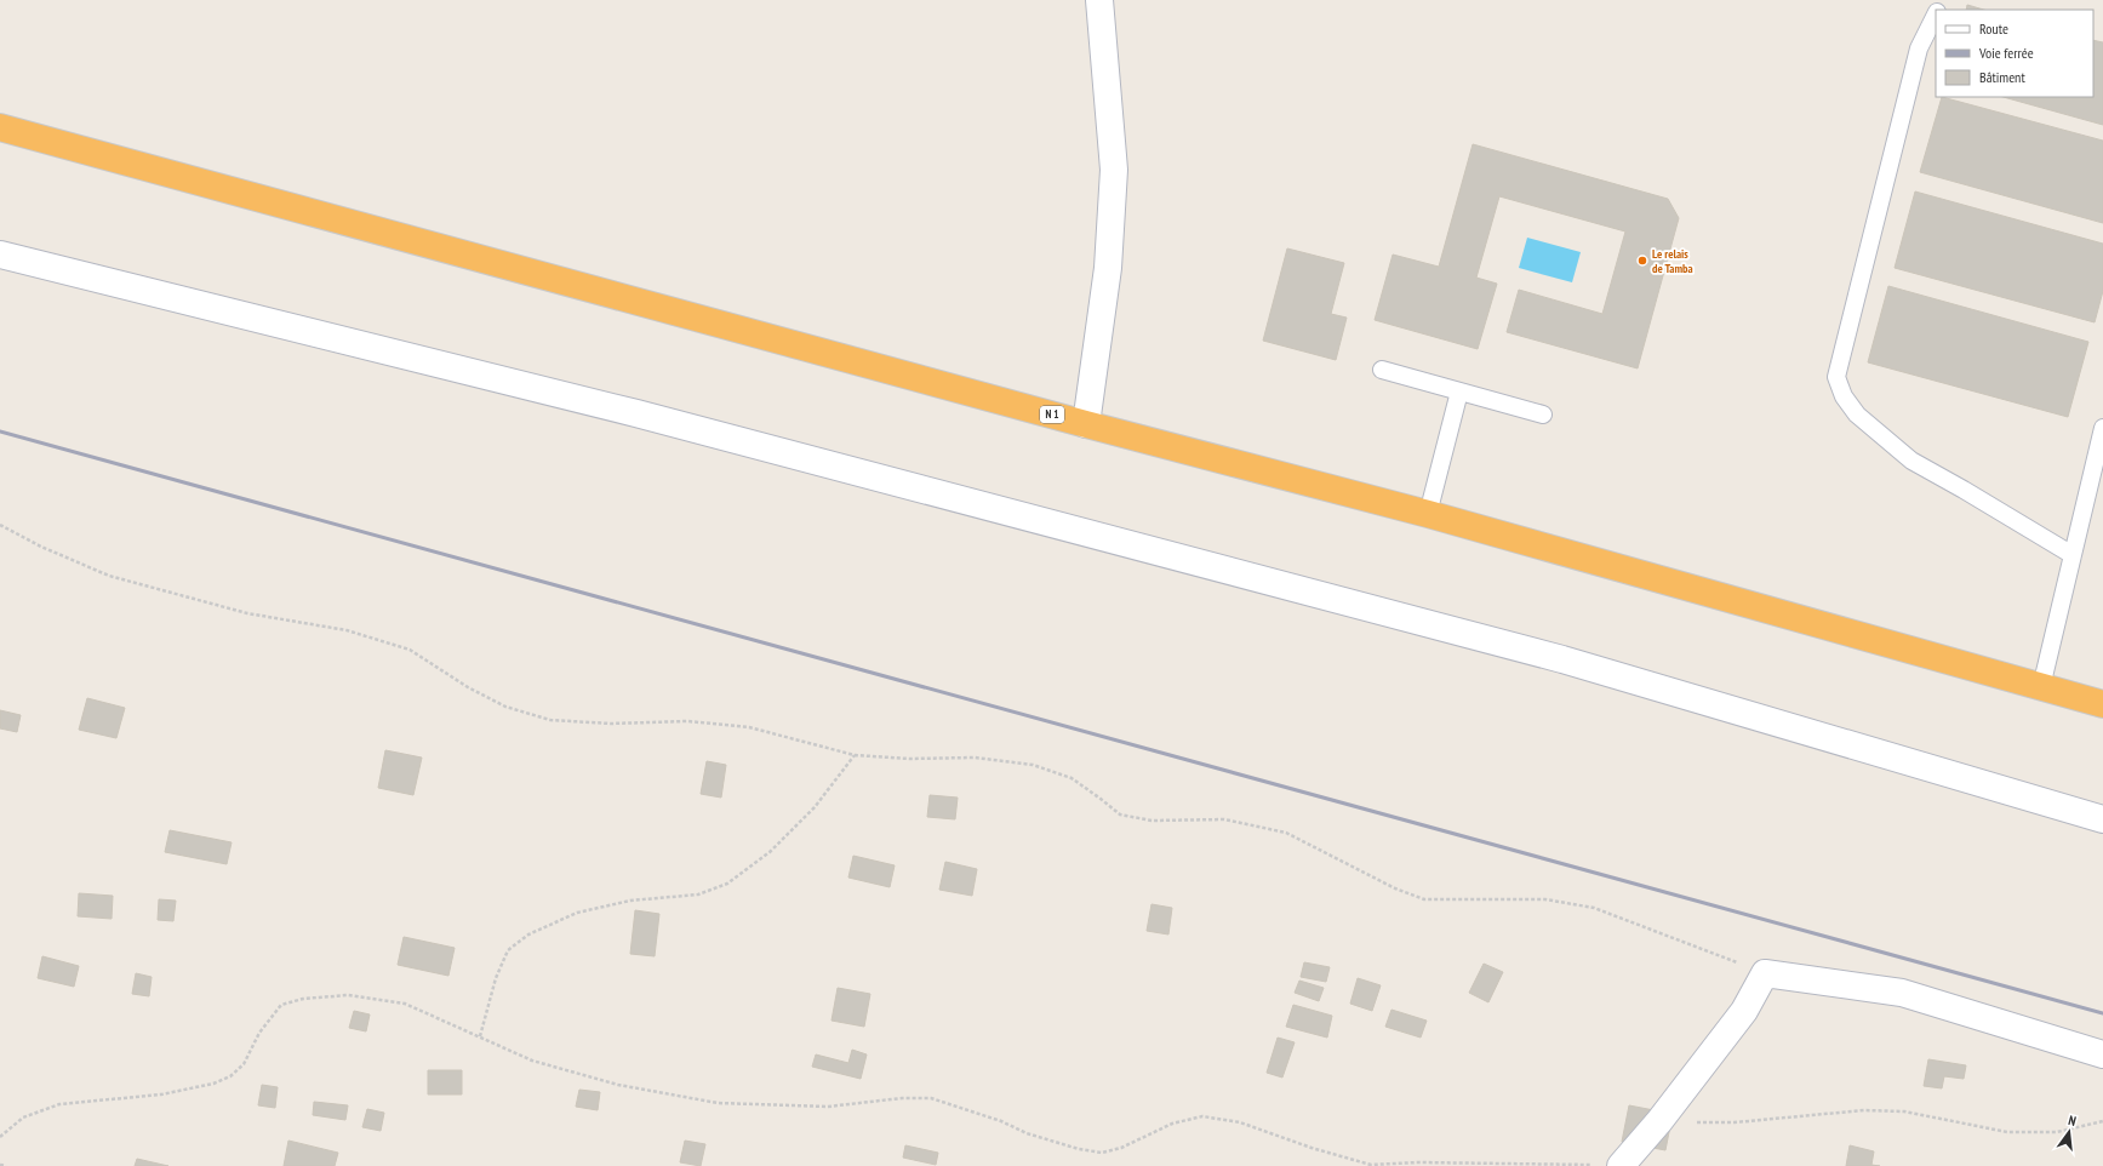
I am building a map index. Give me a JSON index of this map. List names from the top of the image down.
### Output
{
  "streets": {
    "highway": ["N 1"]
  },
  "places": ["Le relais de Tamba"],
  "legend": ["Route", "Voie ferrée", "Bâtiment"],
  "north": "top"
}
